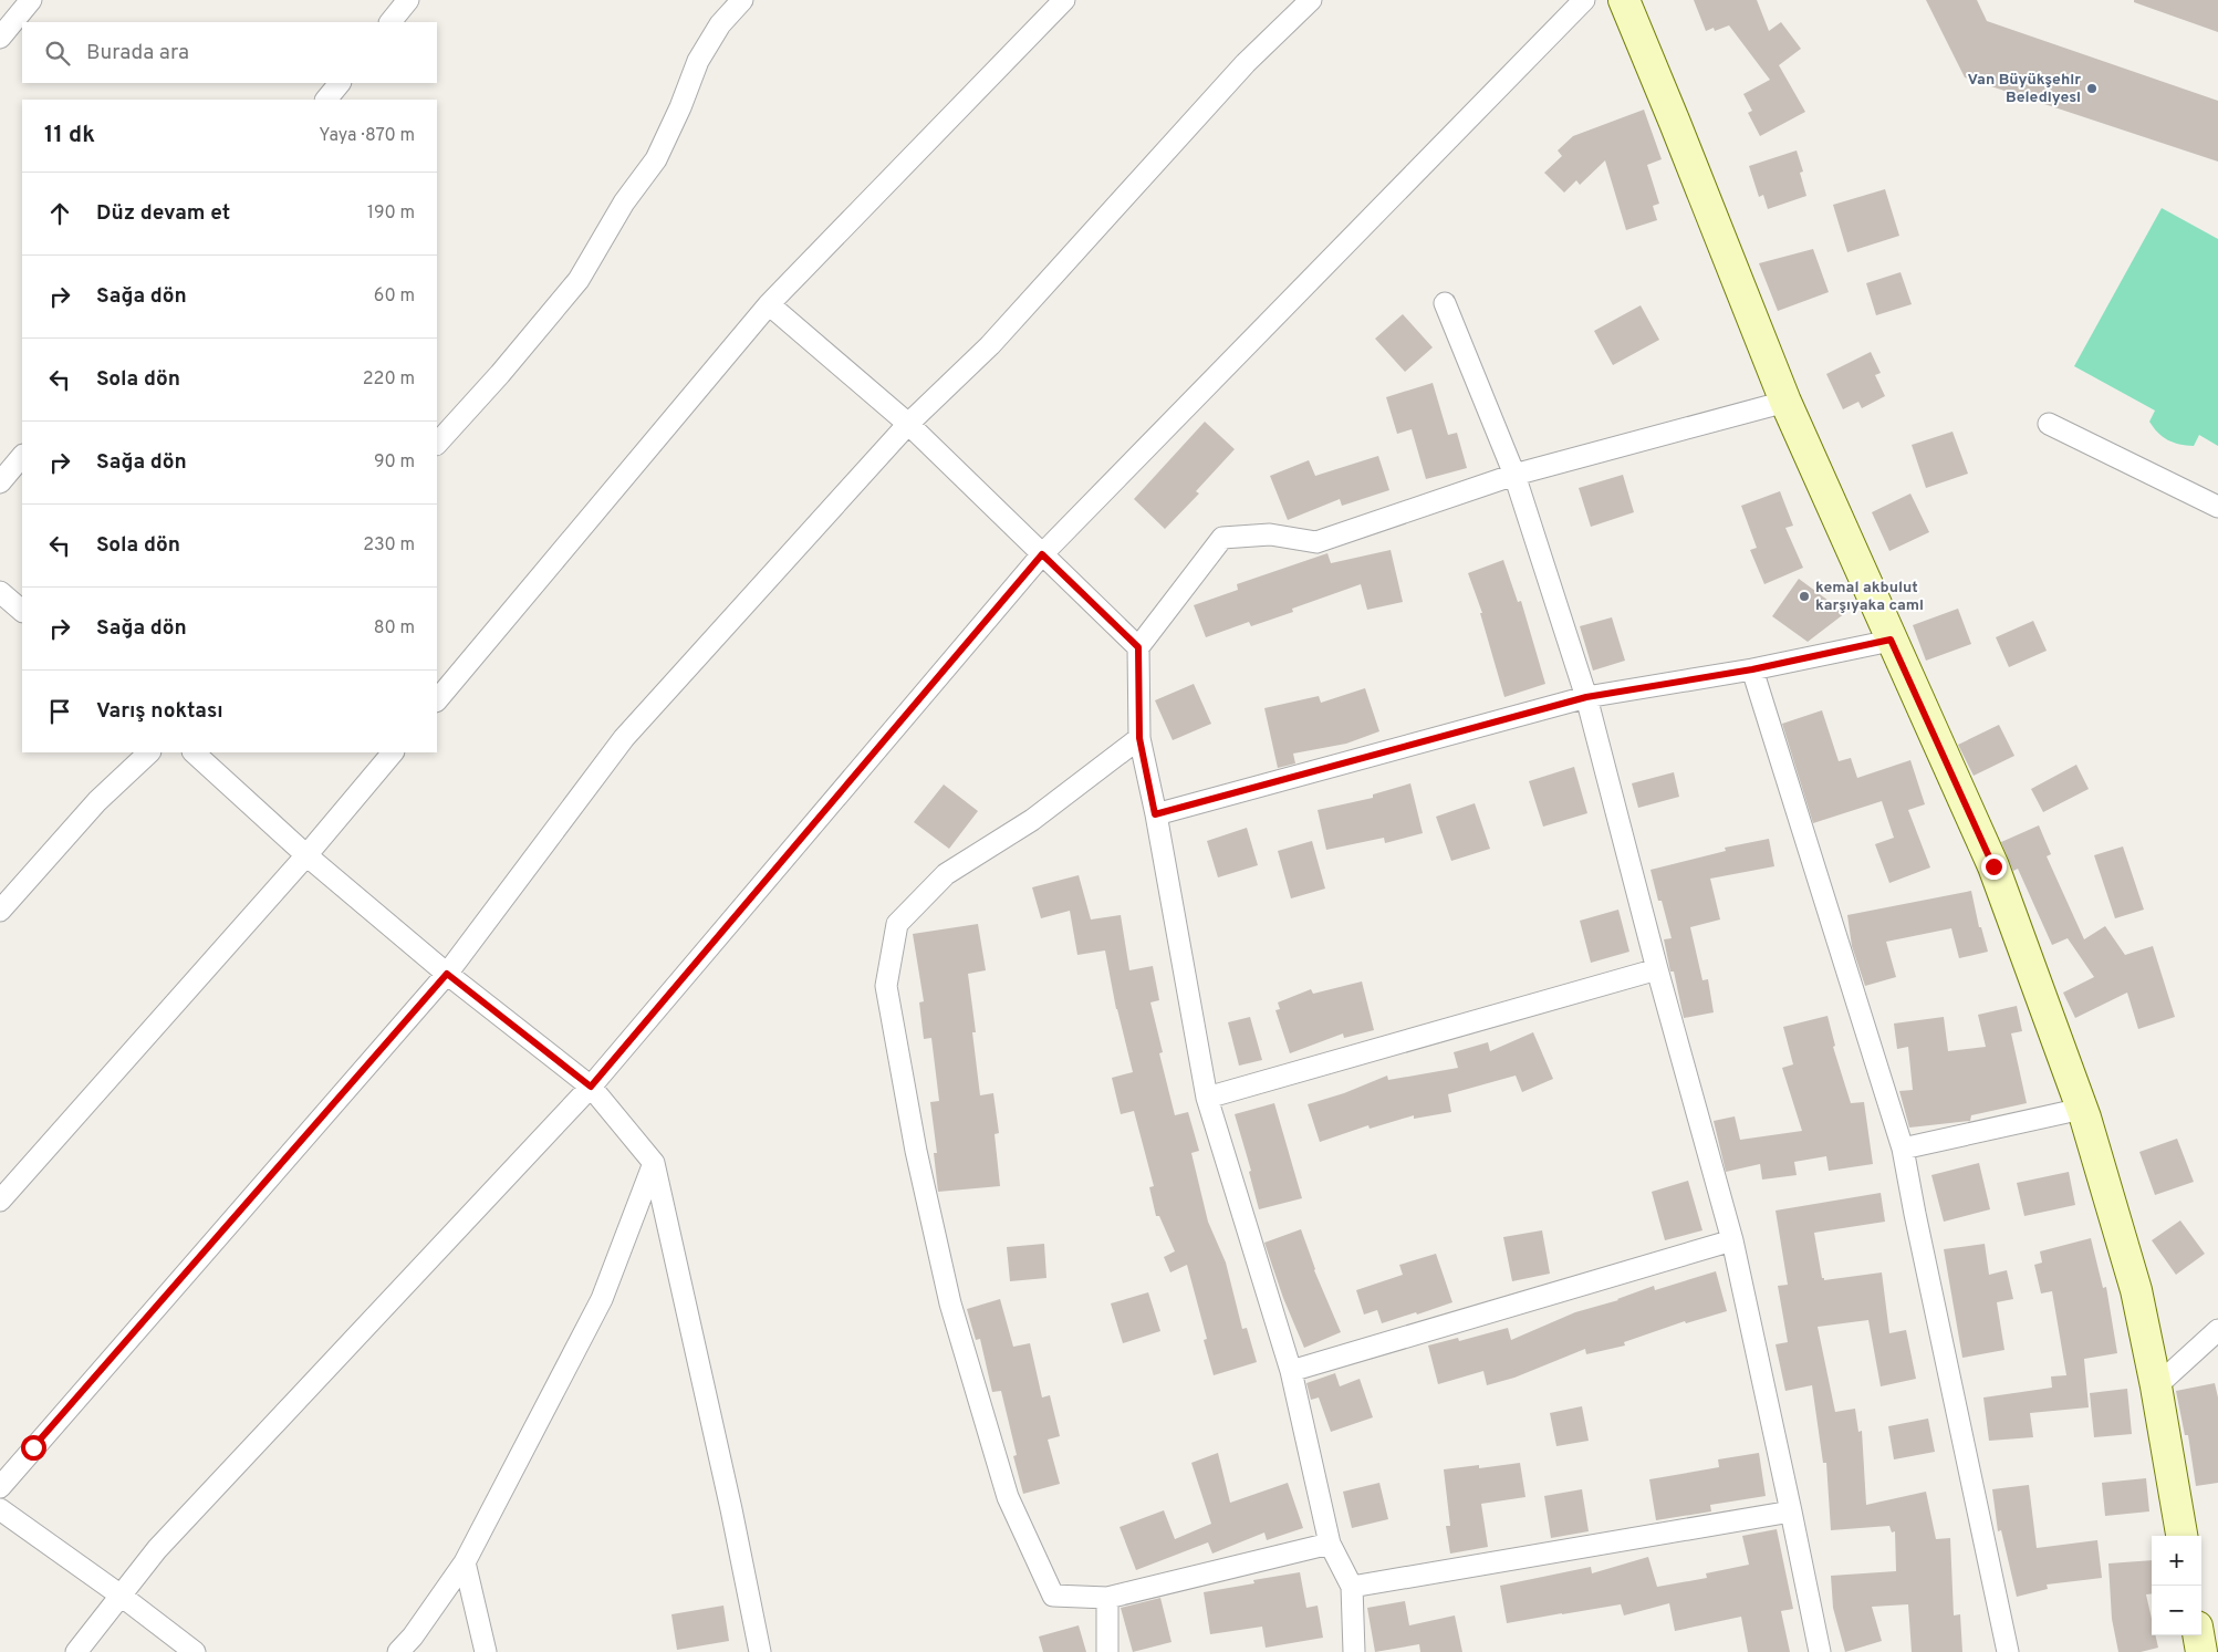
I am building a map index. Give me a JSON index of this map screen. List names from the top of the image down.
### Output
{
  "places": ["Van Büyükşehir Belediyesi", "kemal akbulut karşıyaka cami"],
  "page": {
    "search": "Burada ara",
    "heading": ["11 dk", "Yaya · 870 m"],
    "list": [
      ["Düz devam et", "190 m"],
      ["Sağa dön", "60 m"],
      ["Sola dön", "220 m"],
      ["Sağa dön", "90 m"],
      ["Sola dön", "230 m"],
      ["Sağa dön", "80 m"],
      "Varış noktası"
    ],
    "map_buttons": ["+", "−"]
  }
}
